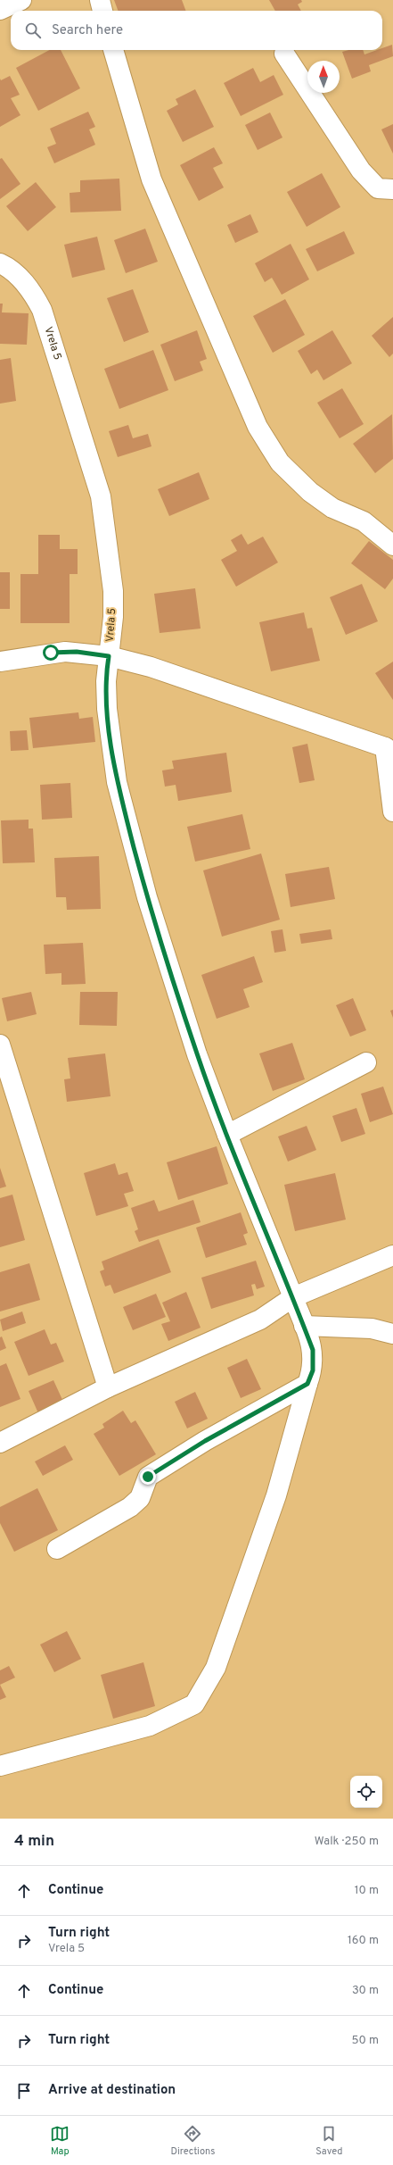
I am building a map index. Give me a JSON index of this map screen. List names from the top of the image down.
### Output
{
  "streets": {
    "street": ["Vrela 5"]
  },
  "north": "top",
  "page": {
    "search": "Search here",
    "heading": ["4 min", "Walk · 250 m"],
    "list": [
      ["Continue", "10 m"],
      ["Turn right", "Vrela 5", "160 m"],
      ["Continue", "30 m"],
      ["Turn right", "50 m"],
      "Arrive at destination"
    ],
    "nav": ["Map", "Directions", "Saved"]
  }
}
